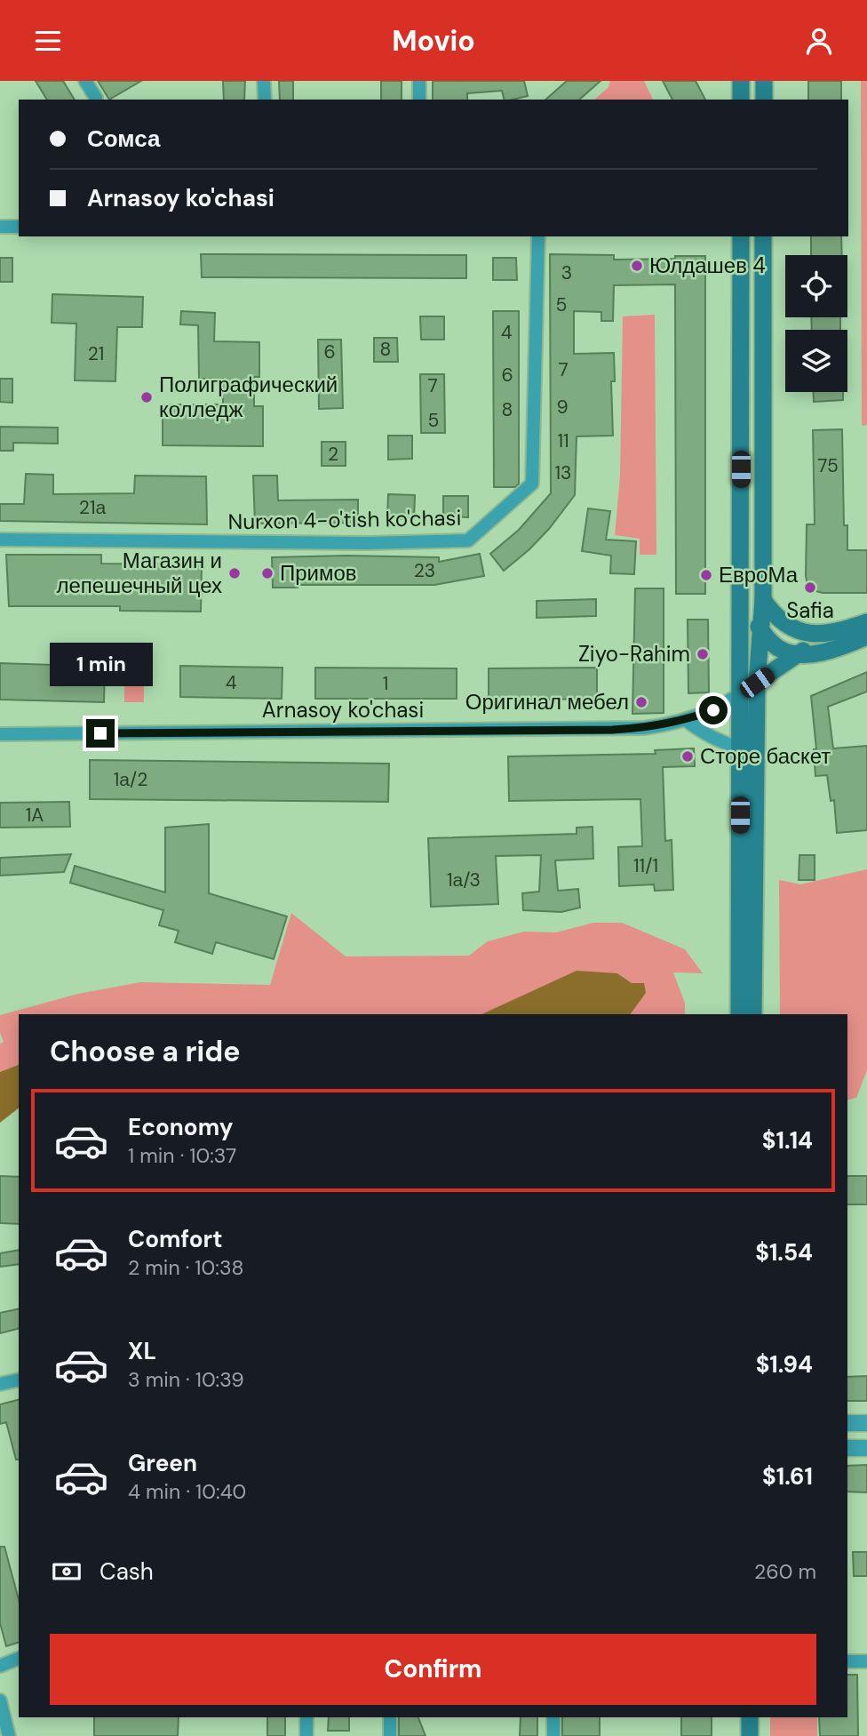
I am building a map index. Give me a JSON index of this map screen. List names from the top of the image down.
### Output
{
  "streets": {
    "main road": ["Arnasoy ko'chasi"],
    "street": ["Nurxon 4-o'tish ko'chasi"]
  },
  "places": [
    "Юлдашев 4",
    "Полиграфический колледж",
    "Магазин и лепешечный цех",
    "Примов",
    "ЕвроМа",
    "Safia",
    "Ziyo-Rahim",
    "Оригинал мебел",
    "Сторе баскет"
  ],
  "house_numbers": [
    "3",
    "5",
    "4",
    "8",
    "6",
    "21",
    "7",
    "6",
    "7",
    "9",
    "8",
    "5",
    "11",
    "2",
    "75",
    "13",
    "21а",
    "23",
    "4",
    "1",
    "1а/2",
    "1A",
    "11/1",
    "1а/3"
  ],
  "page": {
    "header": "Movio",
    "banner": ["Сомса", "Arnasoy ko'chasi"],
    "bubble": "1 min",
    "heading": "Choose a ride",
    "list": [
      {
        "name": "Economy",
        "note": "1 min · 10:37",
        "value": "$1.14"
      },
      {
        "name": "Comfort",
        "note": "2 min · 10:38",
        "value": "$1.54"
      },
      {
        "name": "XL",
        "note": "3 min · 10:39",
        "value": "$1.94"
      },
      {
        "name": "Green",
        "note": "4 min · 10:40",
        "value": "$1.61"
      }
    ],
    "pay": ["Cash", "260 m"],
    "buttons": "Confirm"
  }
}
